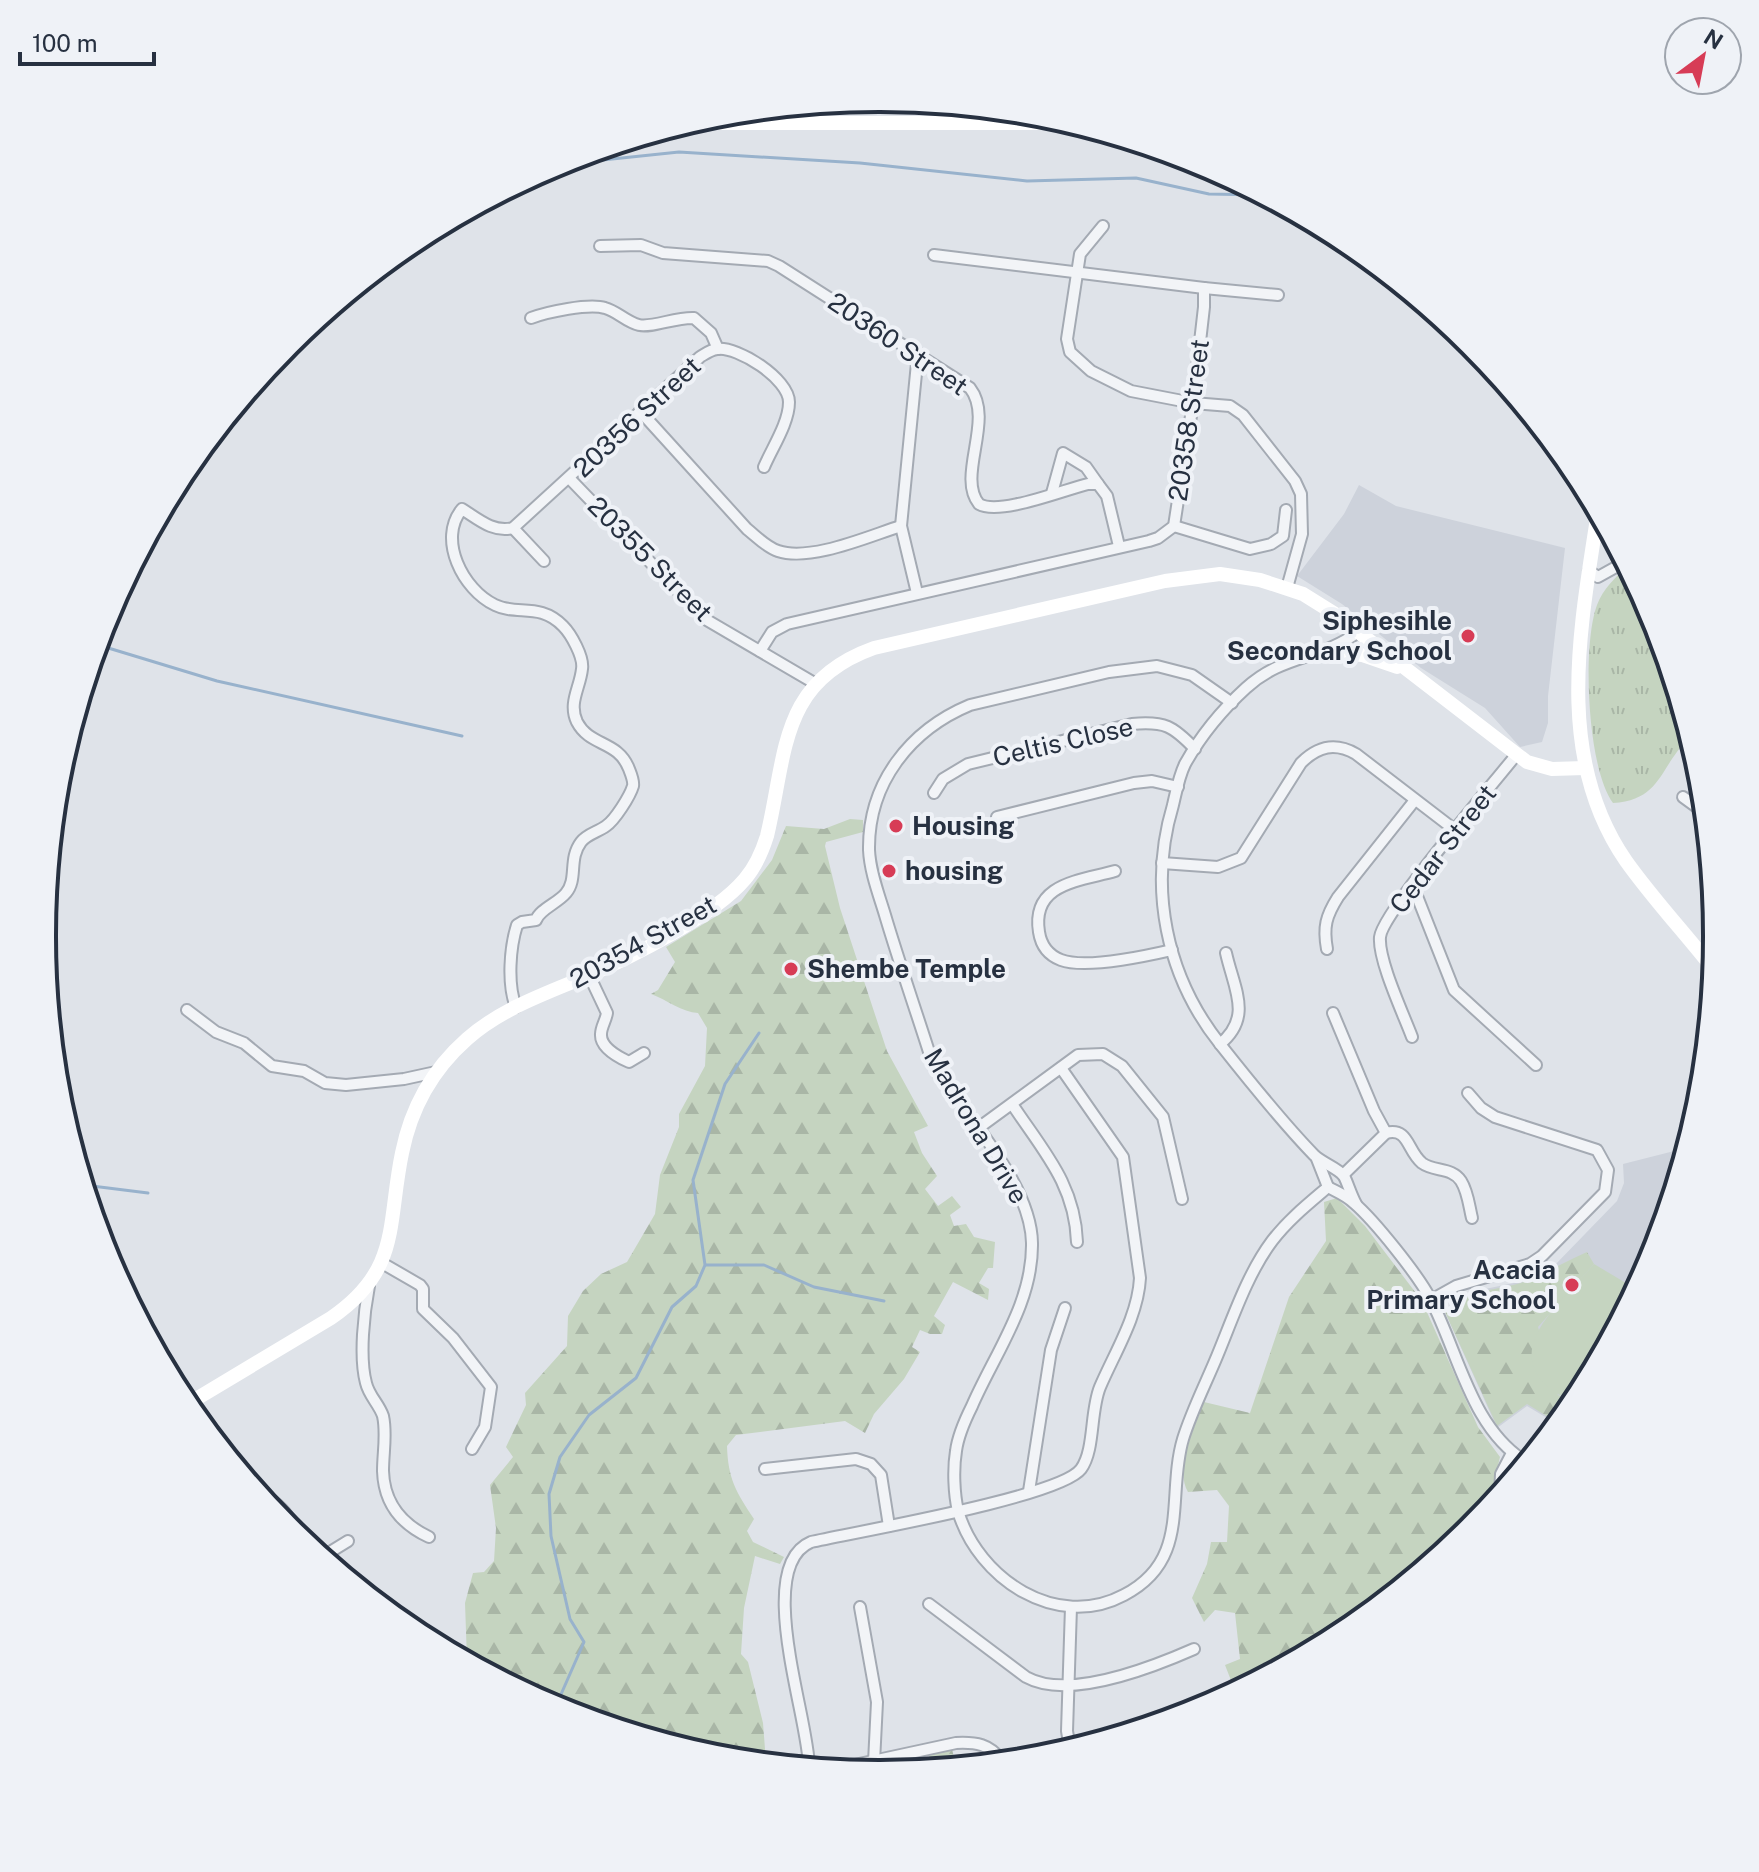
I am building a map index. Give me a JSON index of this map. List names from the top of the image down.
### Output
{
  "streets": {
    "street": [
      "20360 Street",
      "20356 Street",
      "20358 Street",
      "20355 Street",
      "Celtis Close",
      "Cedar Street",
      "20354 Street",
      "Madrona Drive"
    ]
  },
  "crossings": [
    ["20356 Street", "20355 Street"],
    ["20358 Street", "20355 Street"],
    ["20355 Street", "20354 Street"],
    ["Cedar Street", "20354 Street"]
  ],
  "places": [
    "Siphesihle Secondary School",
    "Housing",
    "housing",
    "Shembe Temple",
    "Acacia Primary School"
  ],
  "scale_bar": "100 m",
  "north": "top right"
}
